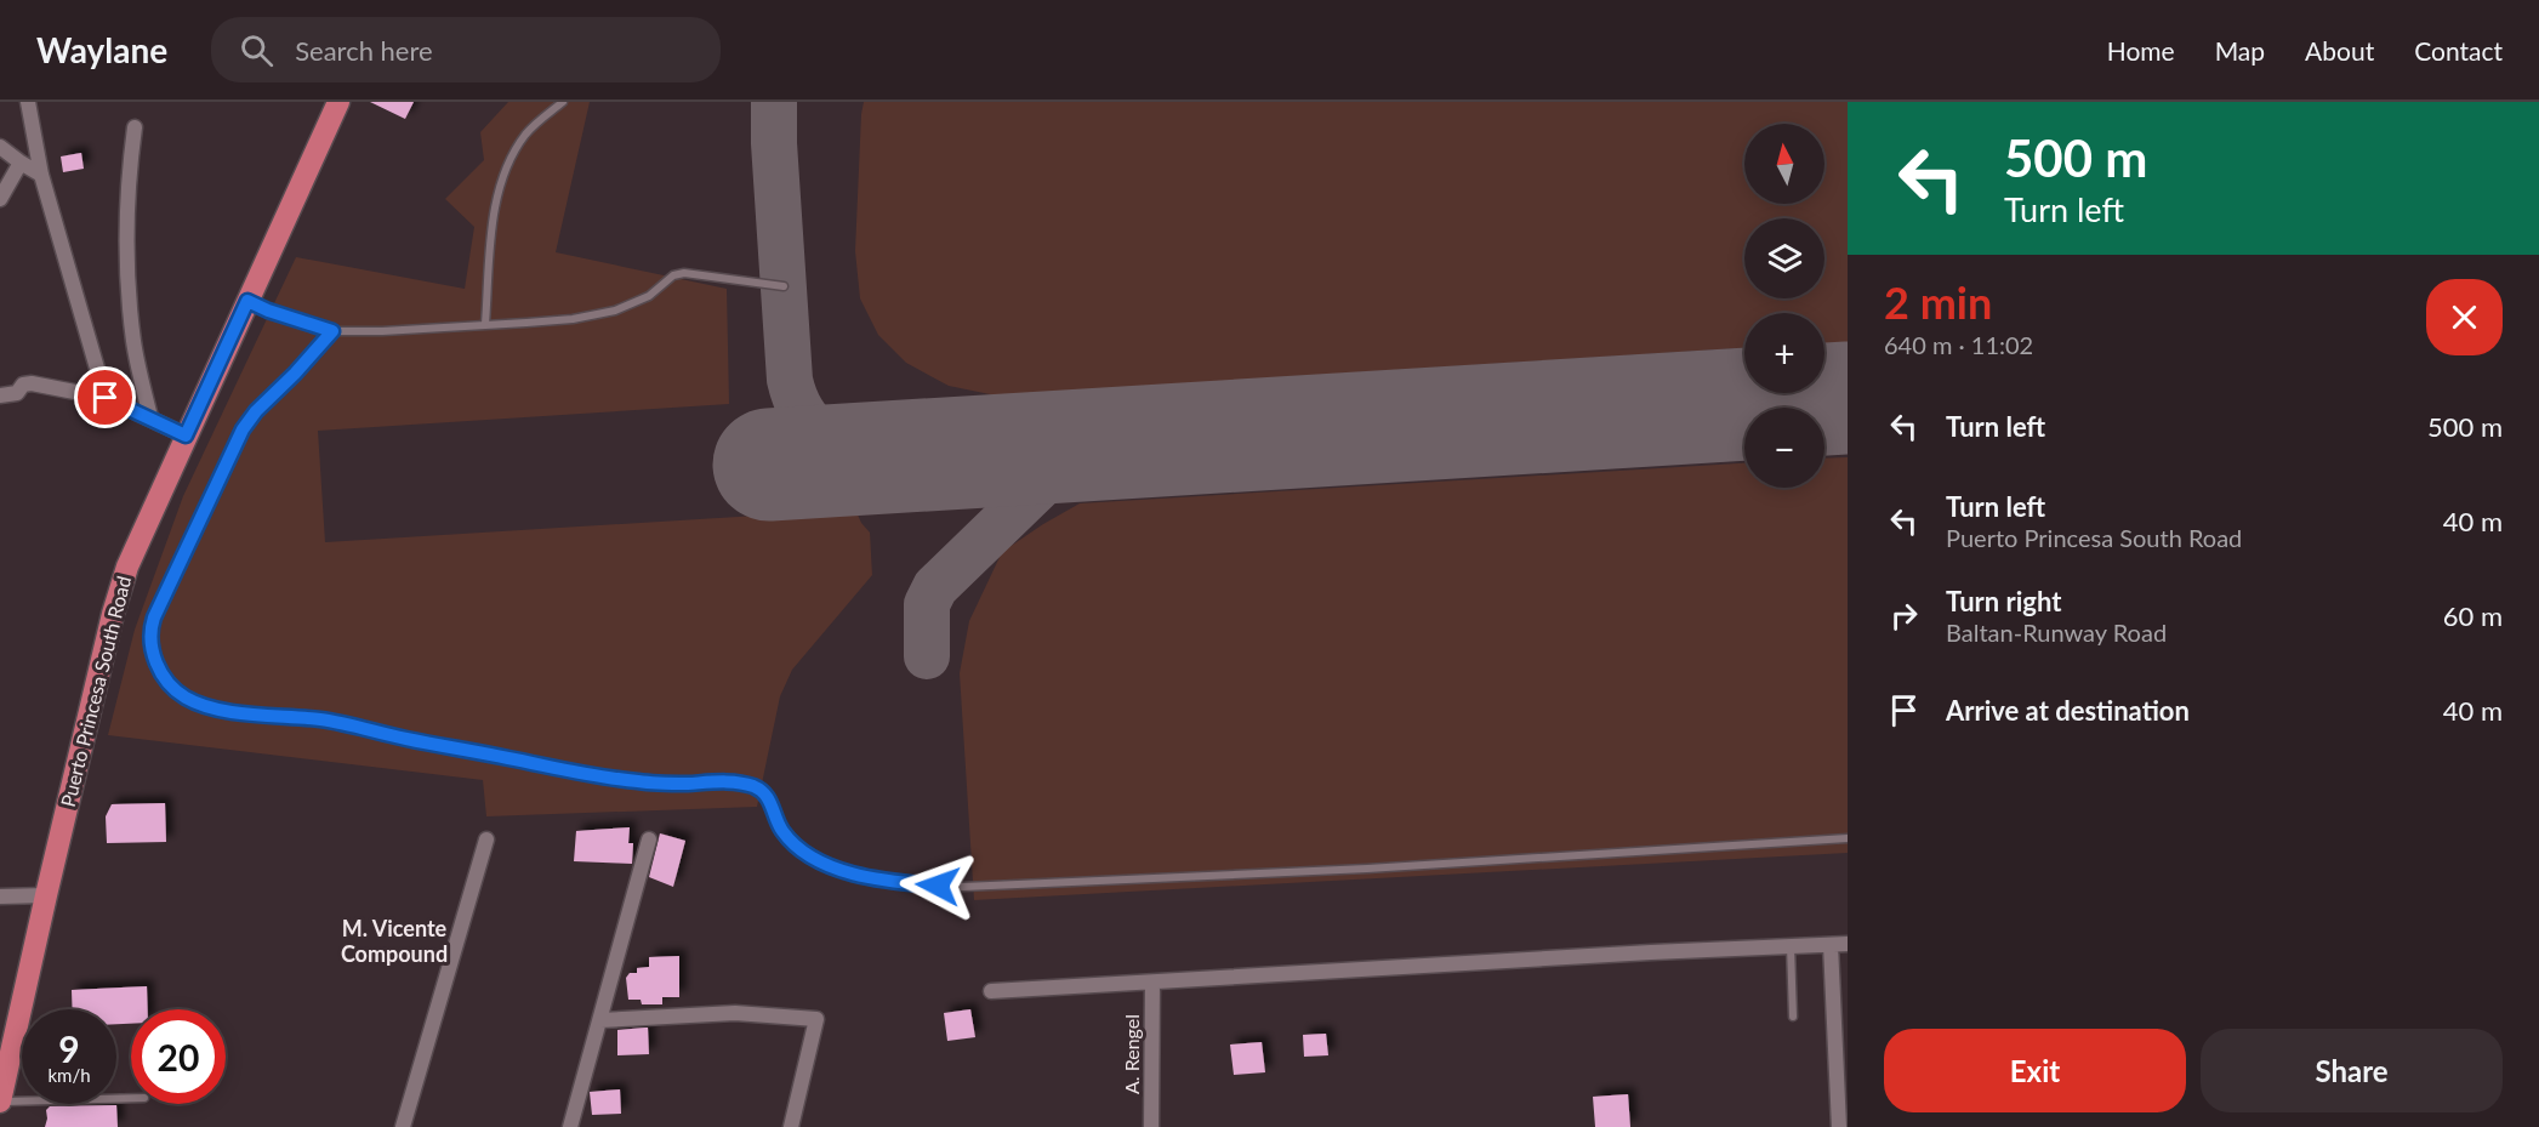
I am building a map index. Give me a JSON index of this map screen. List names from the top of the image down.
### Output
{
  "streets": {
    "main road": ["Puerto Princesa South Road"],
    "street": ["A. Rengel"]
  },
  "districts": ["M. Vicente Compound"],
  "north": "top",
  "page": {
    "header": "Waylane",
    "search": "Search here",
    "nav": [
      "Home",
      "Map",
      "About",
      "Contact"
    ],
    "turn": ["500 m", "Turn left"],
    "map_buttons": ["+", "−"],
    "heading": ["2 min", "640 m · 11:02"],
    "list": [
      {
        "name": "Turn left",
        "value": "500 m"
      },
      {
        "name": "Turn left",
        "note": "Puerto Princesa South Road",
        "value": "40 m"
      },
      {
        "name": "Turn right",
        "note": "Baltan-Runway Road",
        "value": "60 m"
      },
      {
        "name": "Arrive at destination",
        "value": "40 m"
      }
    ],
    "speed": "9 km/h",
    "limit": "20",
    "buttons": ["Exit", "Share"]
  }
}
